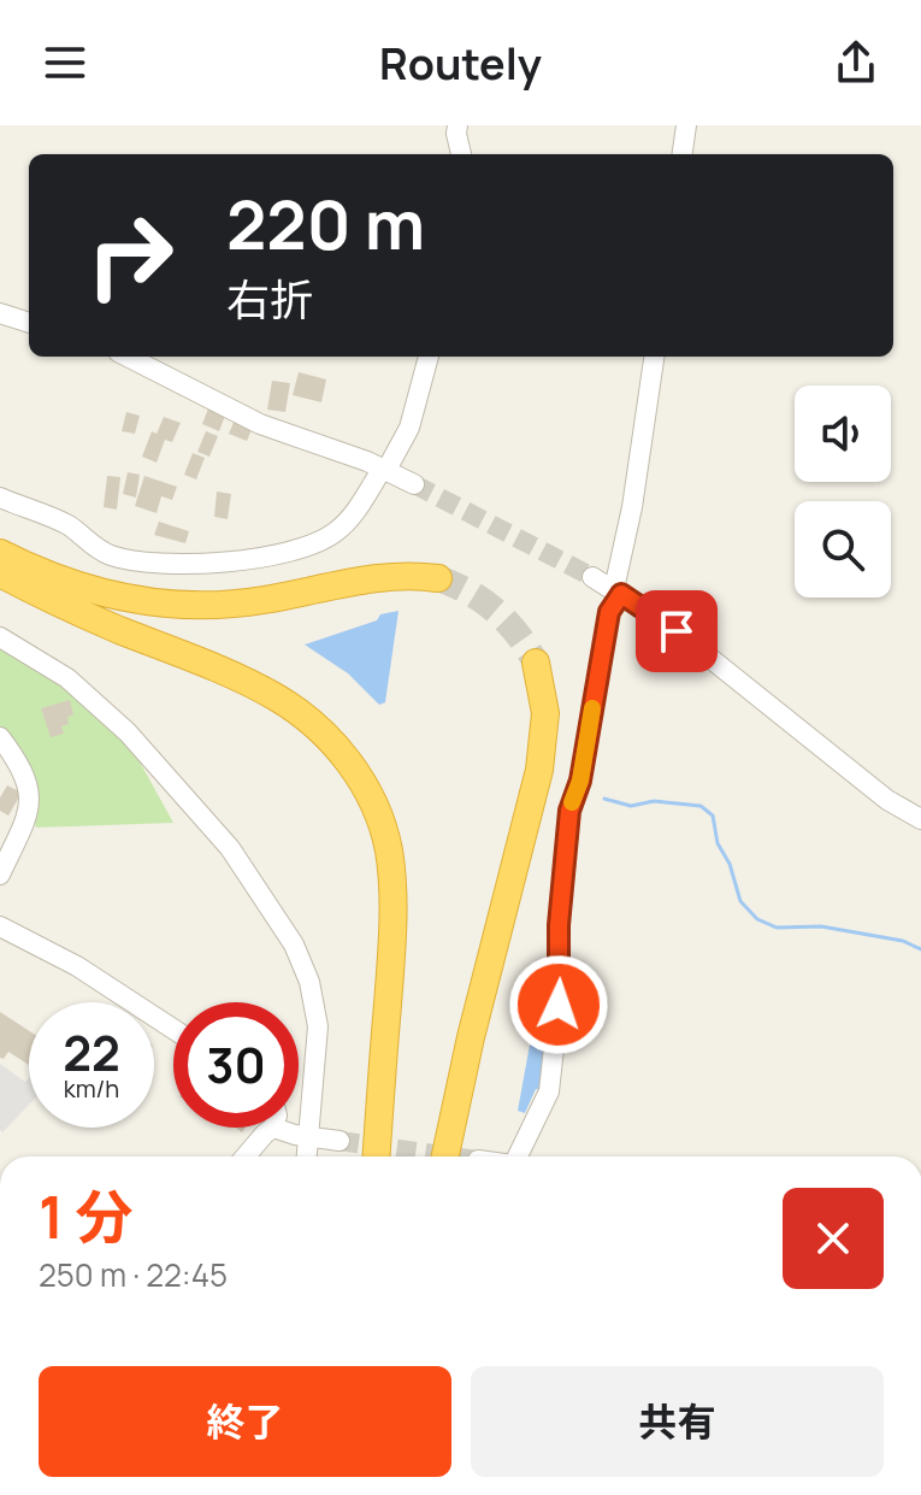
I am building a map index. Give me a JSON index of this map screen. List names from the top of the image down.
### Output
{
  "page": {
    "header": "Routely",
    "turn": ["220 m", "右折"],
    "speed": "22 km/h",
    "limit": "30",
    "heading": ["1 分", "250 m · 22:45"],
    "buttons": ["終了", "共有"]
  }
}
